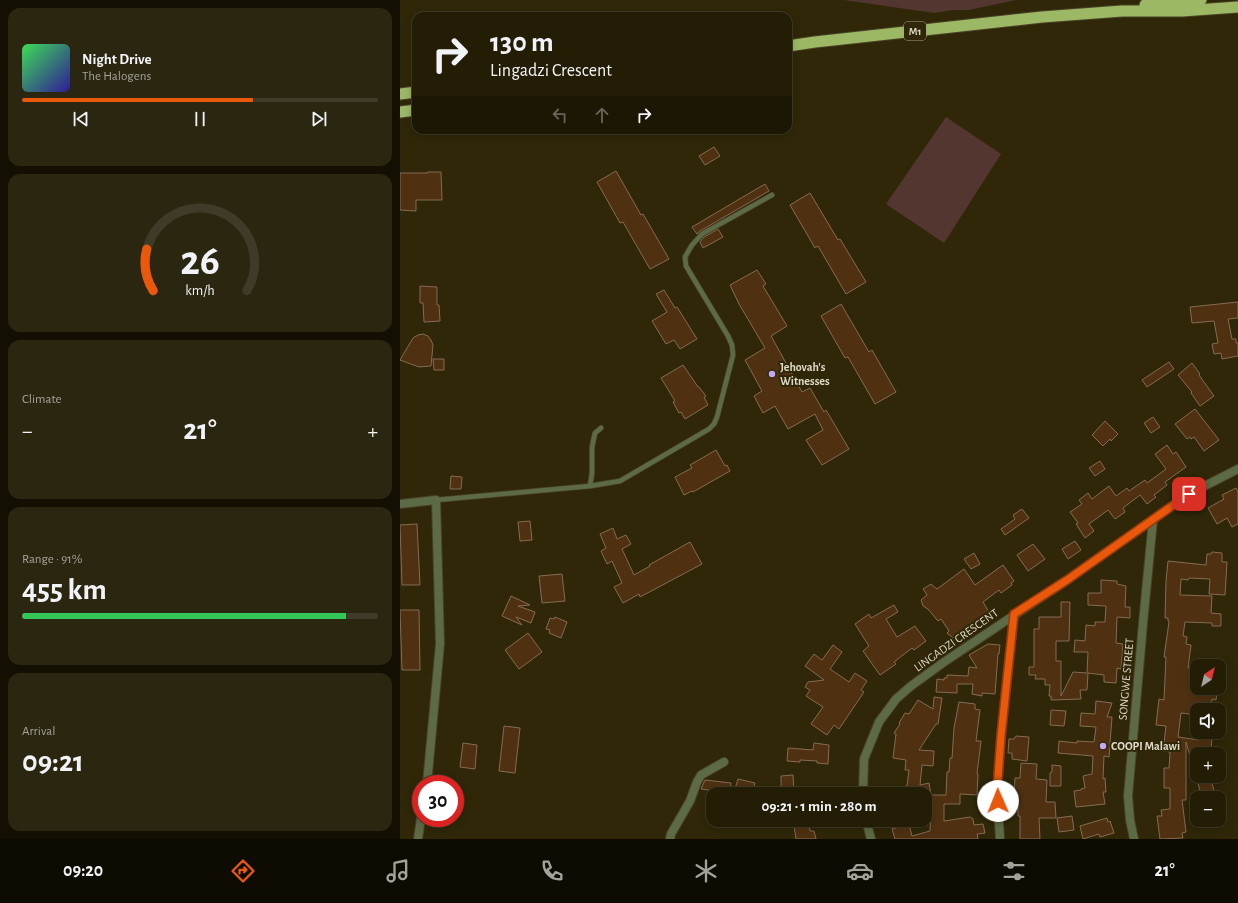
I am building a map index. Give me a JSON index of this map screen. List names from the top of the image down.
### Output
{
  "streets": {
    "highway": ["M1"],
    "street": ["LINGADZI CRESCENT", "SONGWE STREET"]
  },
  "crossings": [
    ["LINGADZI CRESCENT", "SONGWE STREET"]
  ],
  "places": ["Jehovah's Witnesses", "COOPI Malawi"],
  "north": "top right",
  "page": {
    "turn": ["130 m", "Lingadzi Crescent"],
    "song": ["Night Drive", "The Halogens"],
    "tile": [
      "Climate",
      ["Range · 91%", "455 km"],
      ["Arrival", "09:21"]
    ],
    "heat": ["−", "21°", "+"],
    "map_buttons": ["+", "−"],
    "limit": "30",
    "trip": "09:21 · 1 min · 280 m",
    "tabs": ["09:20", "21°"],
    "gauge": ["26", "km/h"]
  }
}
